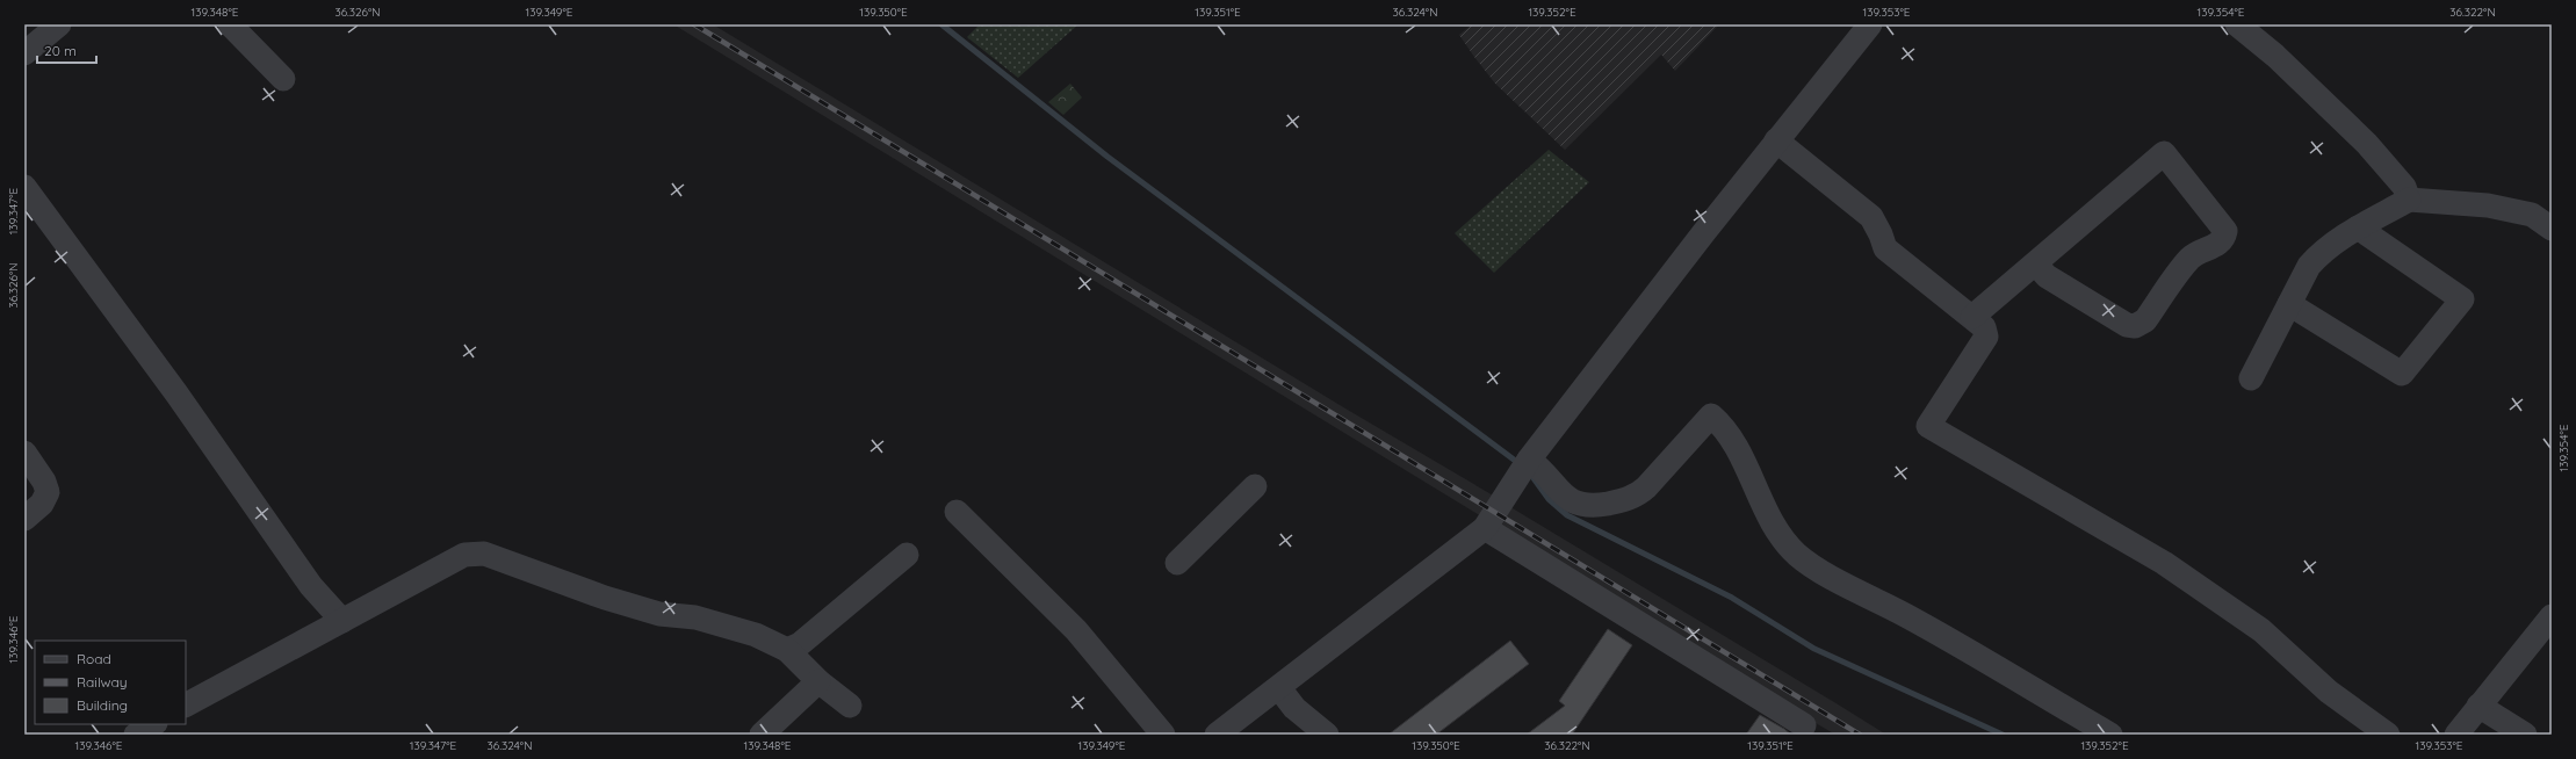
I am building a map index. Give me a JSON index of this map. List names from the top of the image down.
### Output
{
  "legend": ["Road", "Railway", "Building"],
  "scale_bar": "20 m",
  "coordinates": [
    "139.348°E",
    "36.326°N",
    "139.349°E",
    "139.350°E",
    "139.351°E",
    "36.324°N",
    "139.352°E",
    "139.353°E",
    "139.354°E",
    "36.322°N",
    "139.347°E",
    "139.346°E"
  ]
}
